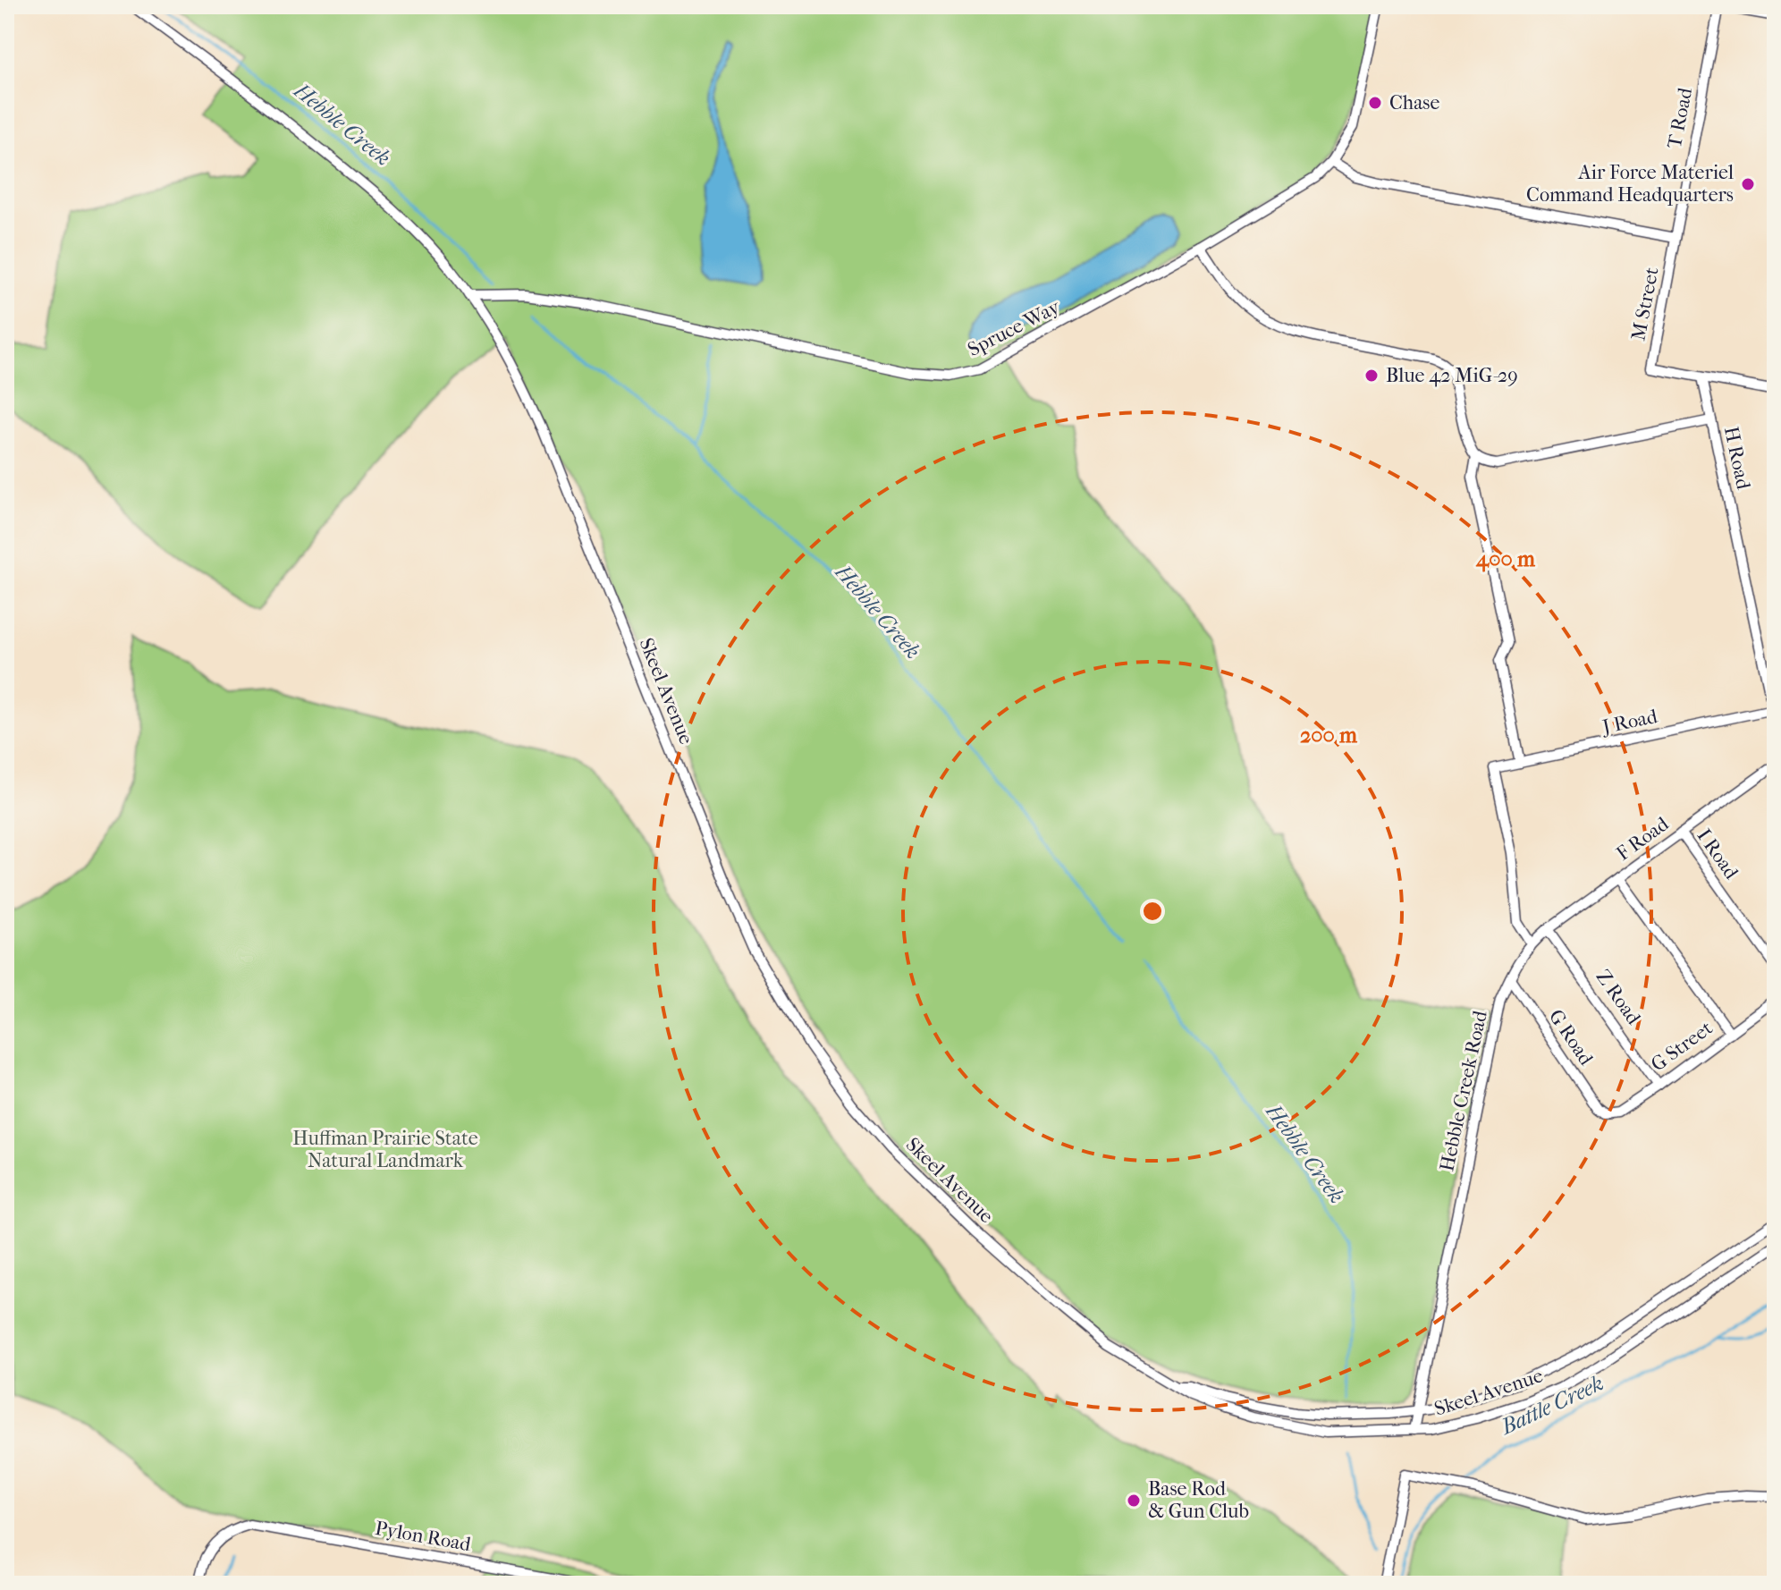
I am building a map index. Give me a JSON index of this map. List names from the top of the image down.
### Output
{
  "streets": {
    "street": [
      "T Road",
      "M Street",
      "Spruce Way",
      "H Road",
      "Skeel Avenue",
      "J Road",
      "F Road",
      "I Road",
      "Z Road",
      "G Road",
      "G Street",
      "Hebble Creek Road",
      "Pylon Road"
    ]
  },
  "crossings": [
    ["T Road", "M Street"],
    ["M Street", "H Road"],
    ["Spruce Way", "Skeel Avenue"],
    ["H Road", "J Road"],
    ["Skeel Avenue", "Hebble Creek Road"],
    ["J Road", "F Road"],
    ["J Road", "Hebble Creek Road"],
    ["F Road", "I Road"],
    ["F Road", "Z Road"],
    ["F Road", "Hebble Creek Road"],
    ["Z Road", "G Street"],
    ["G Road", "G Street"],
    ["G Road", "Hebble Creek Road"]
  ],
  "water": ["Hebble Creek", "Battle Creek"],
  "parks": ["Huffman Prairie State Natural Landmark"],
  "places": [
    "Chase",
    "Air Force Materiel Command Headquarters",
    "Blue 42 MiG-29",
    "Base Rod & Gun Club"
  ],
  "rings": ["400 m", "200 m"]
}
